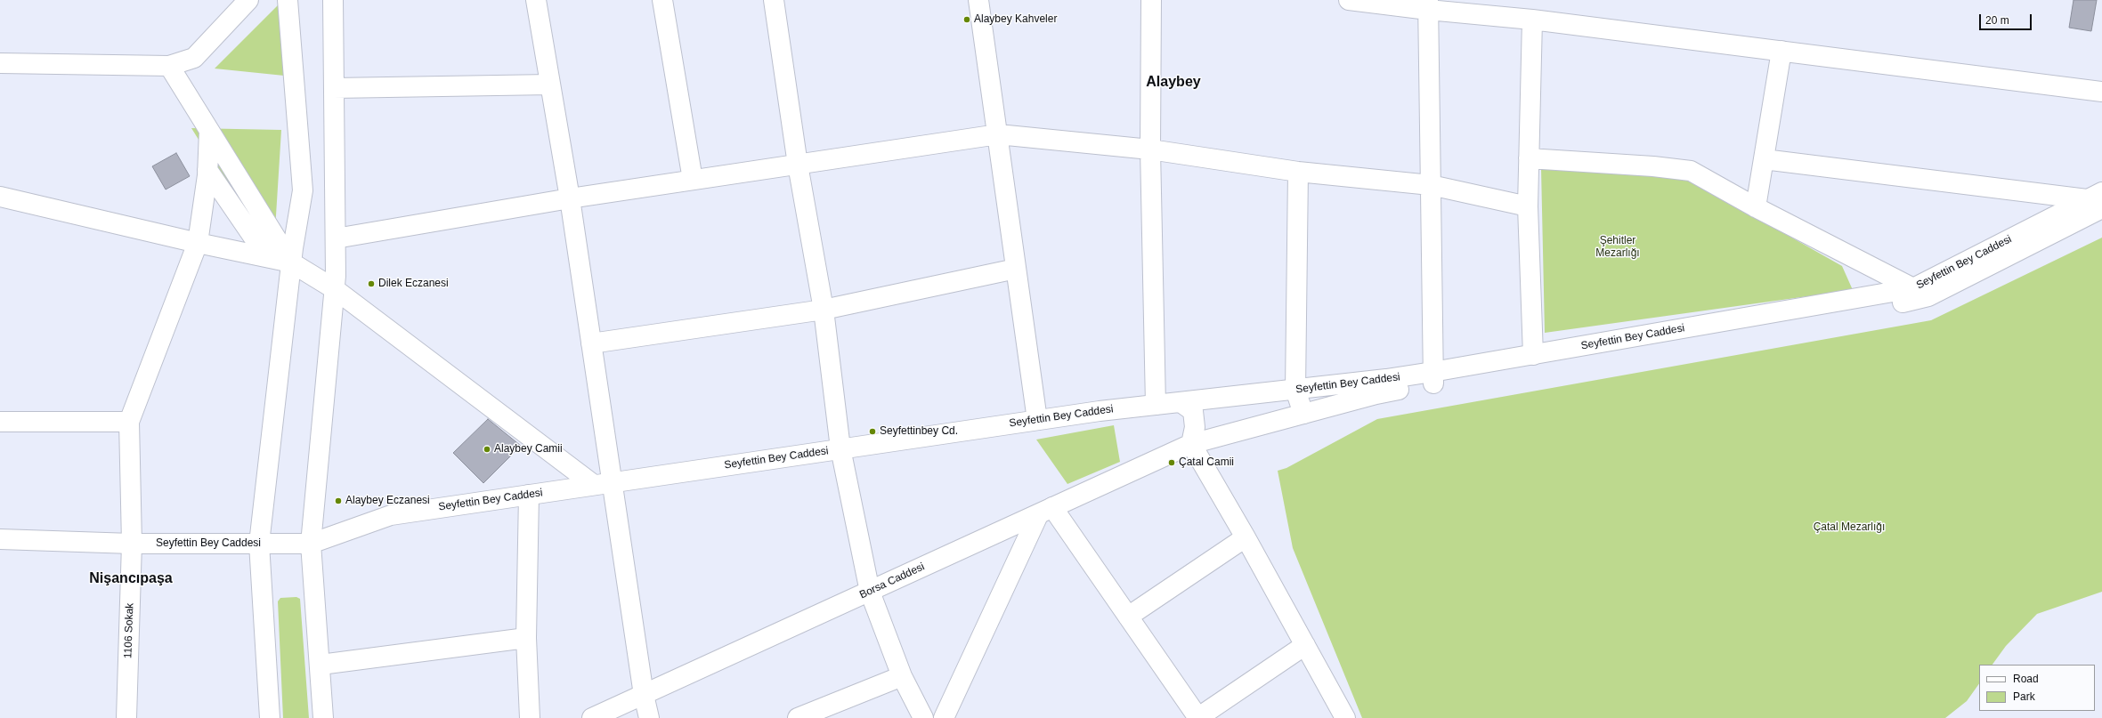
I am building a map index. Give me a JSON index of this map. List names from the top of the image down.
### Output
{
  "streets": {
    "street": ["Seyfettin Bey Caddesi", "Borsa Caddesi", "1106 Sokak"]
  },
  "crossings": [
    ["Seyfettin Bey Caddesi", "Borsa Caddesi"],
    ["Seyfettin Bey Caddesi", "1106 Sokak"]
  ],
  "districts": ["Alaybey", "Nişancıpaşa"],
  "parks": ["Şehitler Mezarlığı", "Çatal Mezarlığı"],
  "places": [
    "Alaybey Kahveler",
    "Dilek Eczanesi",
    "Seyfettinbey Cd.",
    "Alaybey Camii",
    "Çatal Camii",
    "Alaybey Eczanesi"
  ],
  "legend": ["Road", "Park"],
  "scale_bar": "20 m"
}
